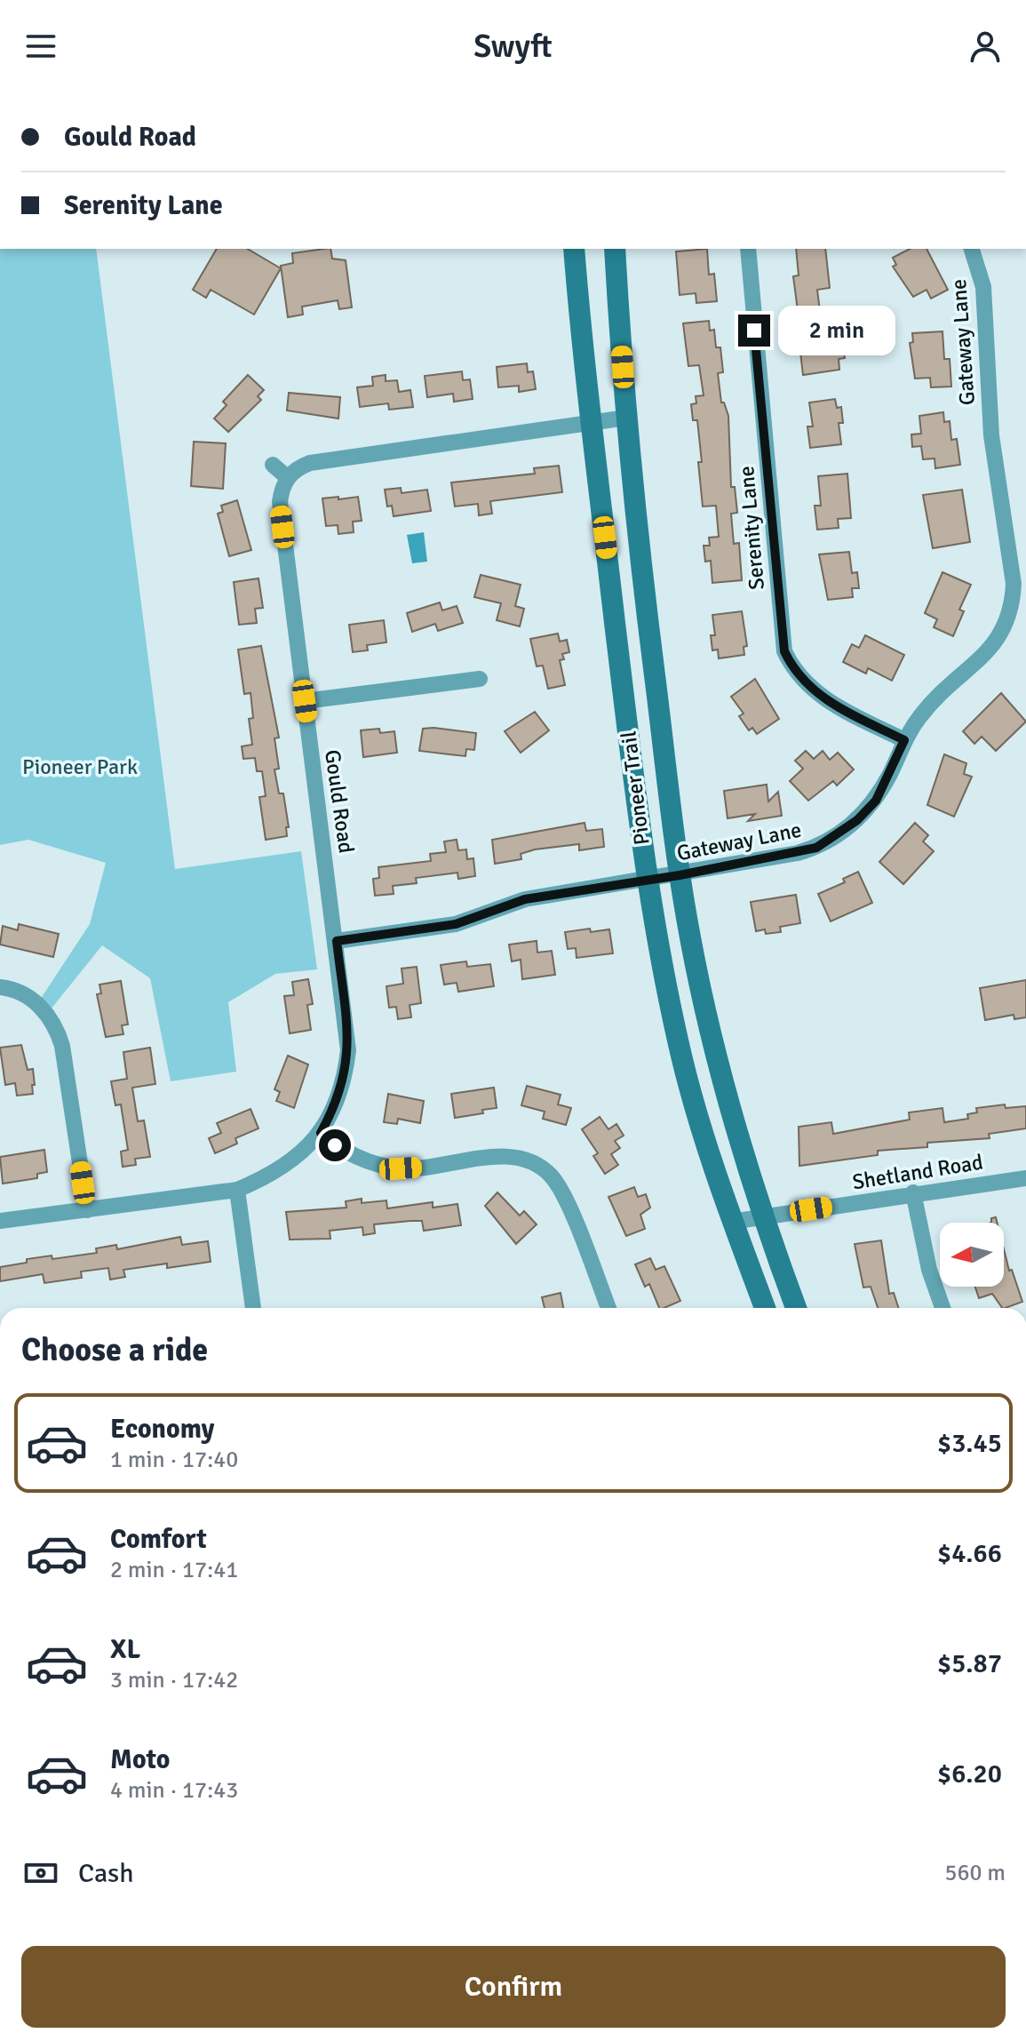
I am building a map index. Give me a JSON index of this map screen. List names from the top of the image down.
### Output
{
  "streets": {
    "main road": ["Pioneer Trail"],
    "street": [
      "Gateway Lane",
      "Serenity Lane",
      "Gould Road",
      "Shetland Road"
    ]
  },
  "crossings": [
    ["Gateway Lane", "Serenity Lane"],
    ["Gateway Lane", "Pioneer Trail"],
    ["Gateway Lane", "Gould Road"],
    ["Pioneer Trail", "Shetland Road"]
  ],
  "parks": ["Pioneer Park"],
  "north": "left",
  "page": {
    "header": "Swyft",
    "banner": ["Gould Road", "Serenity Lane"],
    "bubble": "2 min",
    "heading": "Choose a ride",
    "list": [
      {
        "name": "Economy",
        "note": "1 min · 17:40",
        "value": "$3.45"
      },
      {
        "name": "Comfort",
        "note": "2 min · 17:41",
        "value": "$4.66"
      },
      {
        "name": "XL",
        "note": "3 min · 17:42",
        "value": "$5.87"
      },
      {
        "name": "Moto",
        "note": "4 min · 17:43",
        "value": "$6.20"
      }
    ],
    "pay": ["Cash", "560 m"],
    "buttons": "Confirm"
  }
}
